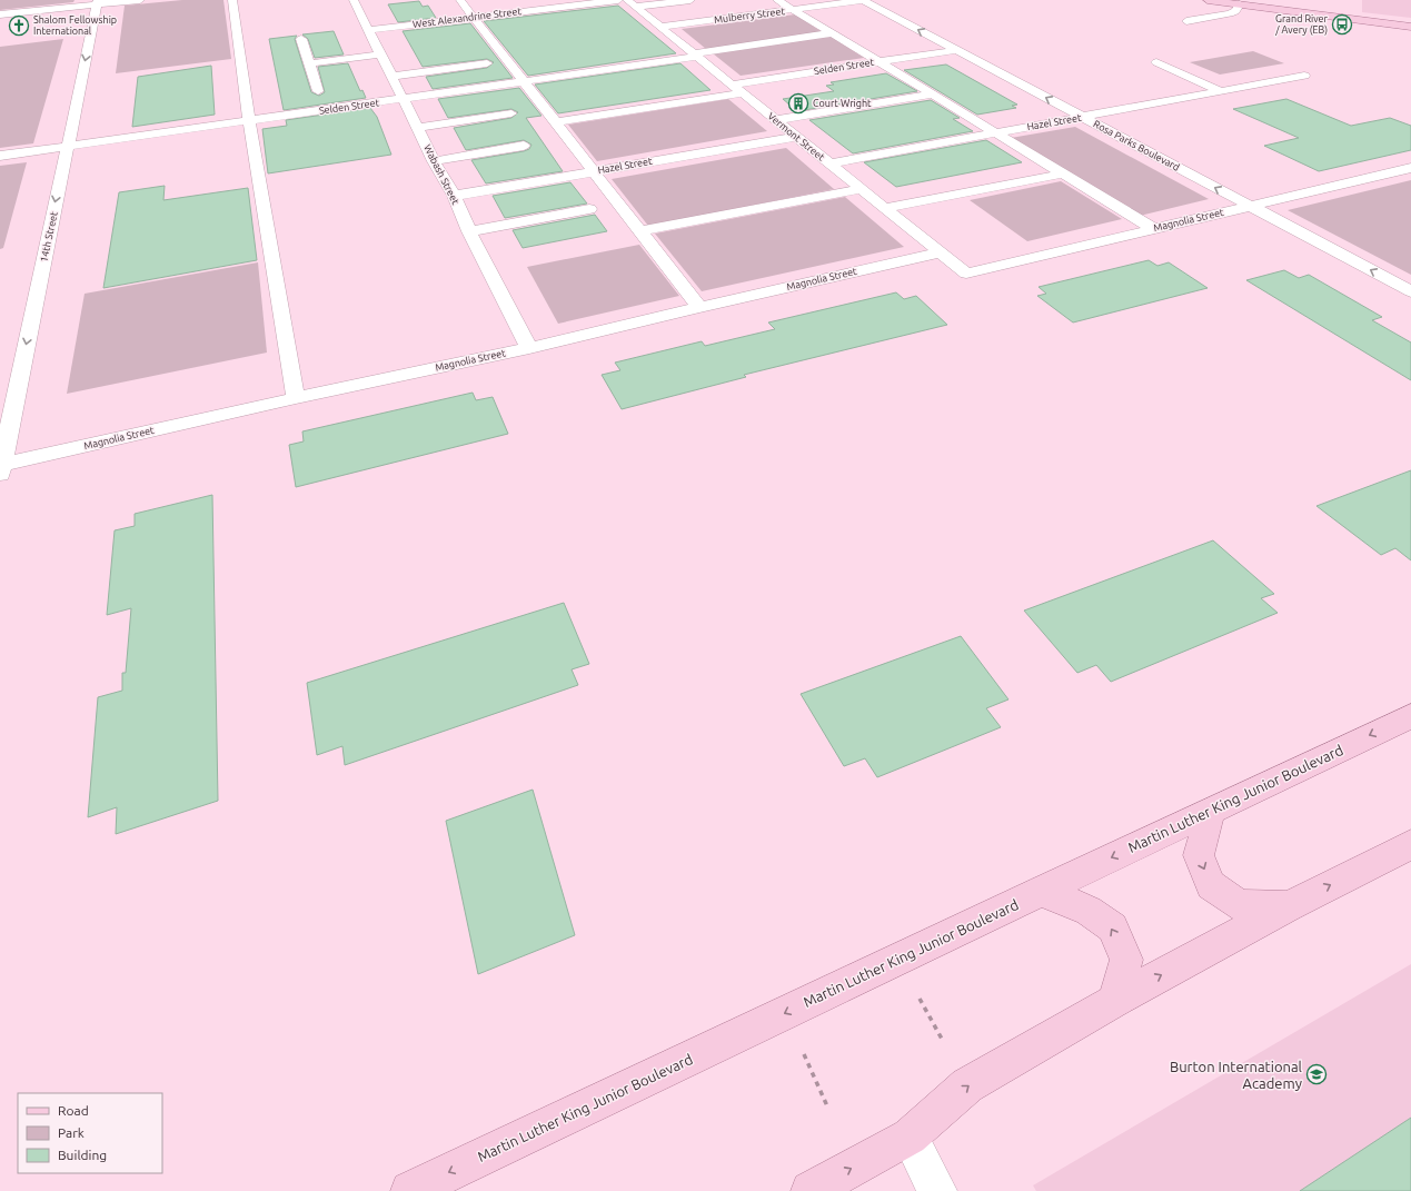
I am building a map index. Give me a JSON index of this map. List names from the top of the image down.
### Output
{
  "streets": {
    "main road": ["Martin Luther King Junior Boulevard"],
    "street": [
      "Mulberry Street",
      "West Alexandrine Street",
      "Selden Street",
      "Hazel Street",
      "Vermont Street",
      "Rosa Parks Boulevard",
      "Wabash Street",
      "Magnolia Street",
      "14th Street"
    ]
  },
  "crossings": [
    ["Mulberry Street", "Vermont Street"],
    ["Mulberry Street", "Rosa Parks Boulevard"],
    ["West Alexandrine Street", "Wabash Street"],
    ["Selden Street", "Vermont Street"],
    ["Selden Street", "Rosa Parks Boulevard"],
    ["Selden Street", "Wabash Street"],
    ["Selden Street", "14th Street"],
    ["Hazel Street", "Vermont Street"],
    ["Hazel Street", "Rosa Parks Boulevard"],
    ["Hazel Street", "Wabash Street"],
    ["Vermont Street", "Magnolia Street"],
    ["Rosa Parks Boulevard", "Magnolia Street"],
    ["Wabash Street", "Magnolia Street"],
    ["Magnolia Street", "14th Street"]
  ],
  "places": {
    "bus stop": ["Grand River / Avery (EB)"],
    "church": ["Shalom Fellowship International"],
    "building": ["Court Wright"],
    "school or university": ["Burton International Academy"]
  },
  "legend": ["Road", "Park", "Building"]
}
